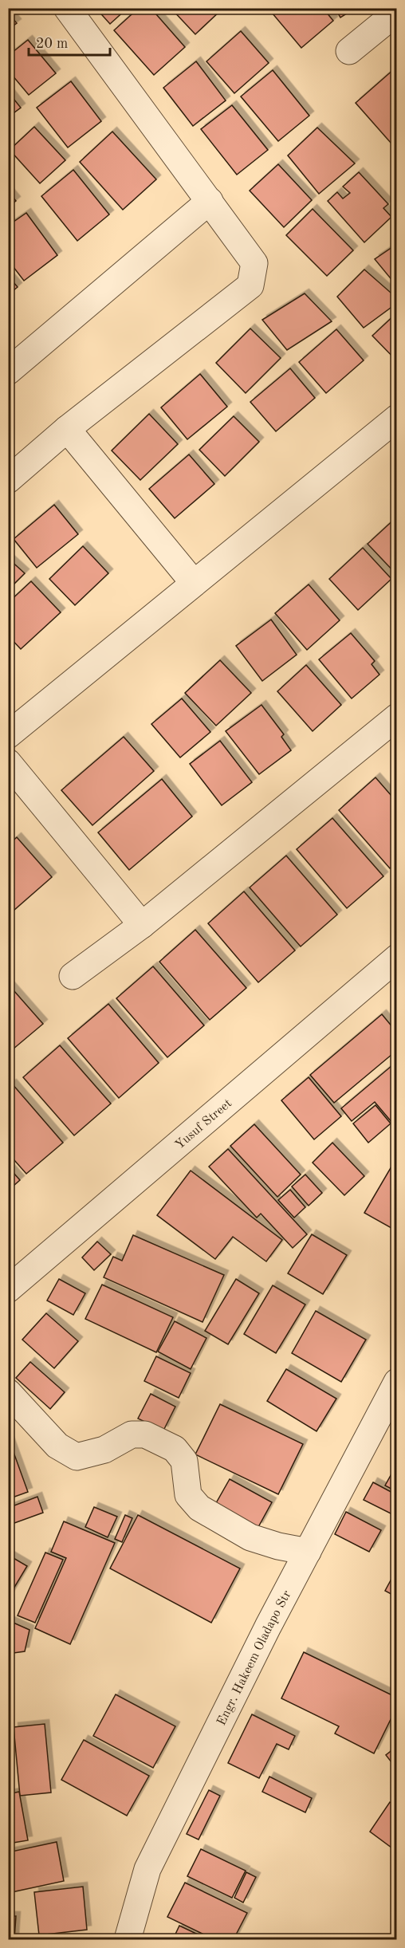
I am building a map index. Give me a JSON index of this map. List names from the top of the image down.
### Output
{
  "streets": {
    "street": ["Yusuf Street", "Engr. Hakeem Oladapo Str"]
  },
  "scale_bar": "20 m"
}
